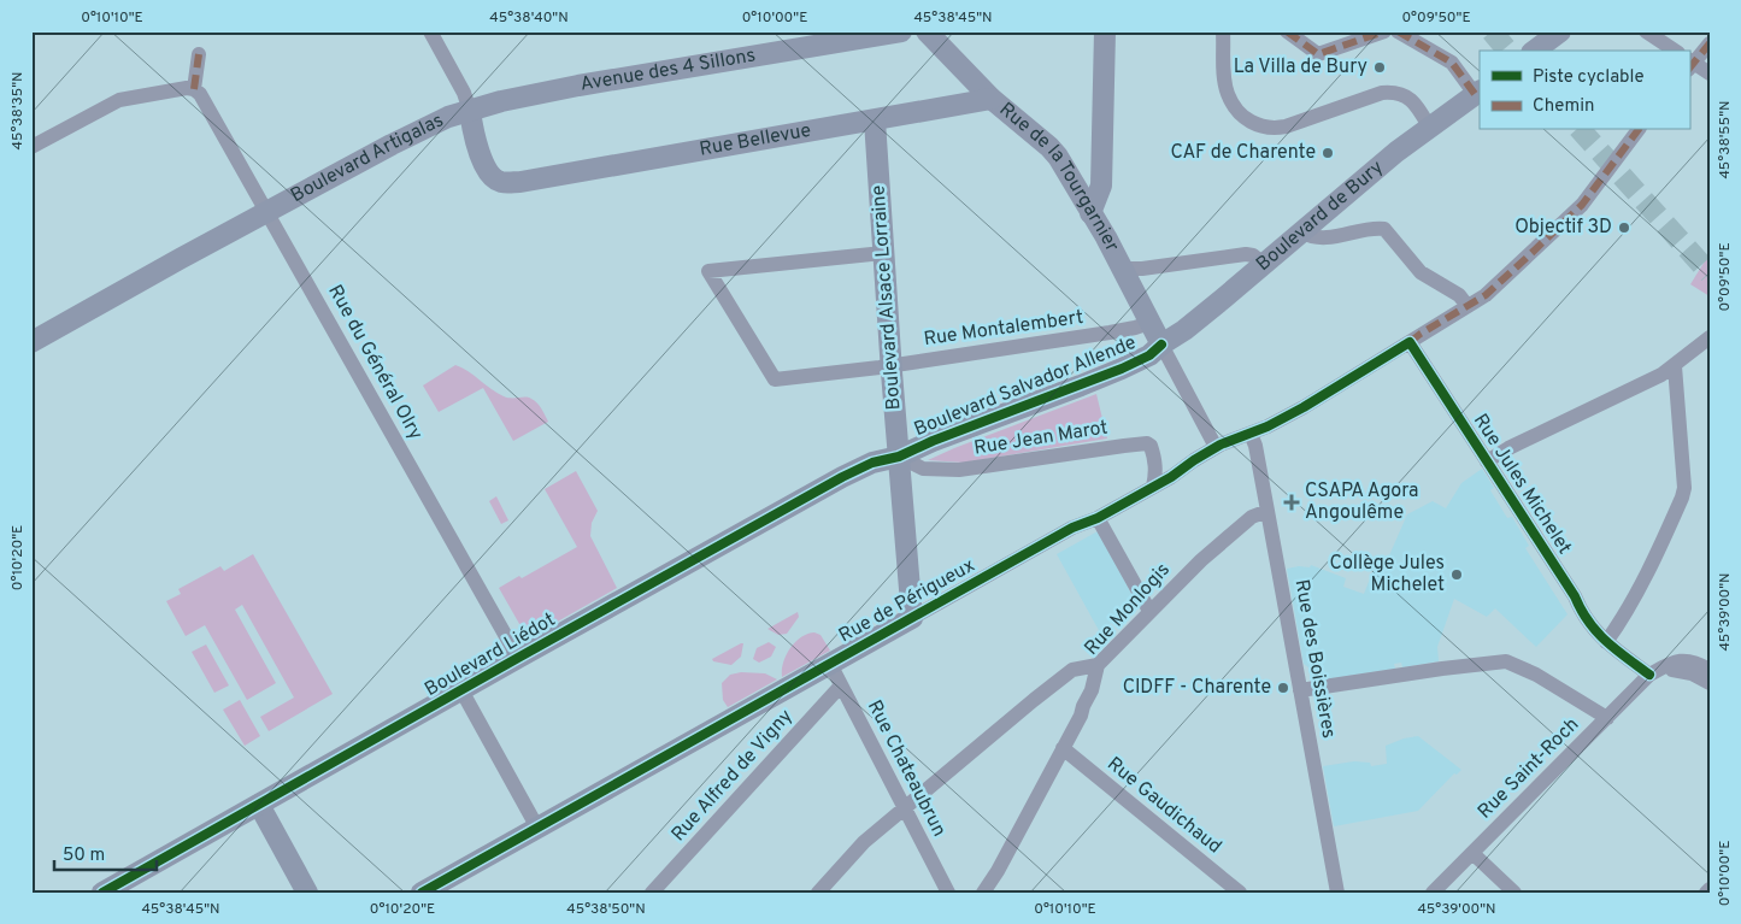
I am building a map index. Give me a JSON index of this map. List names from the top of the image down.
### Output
{
  "streets": {
    "street": [
      "Avenue des 4 Sillons",
      "Rue Bellevue",
      "Boulevard Artigalas",
      "Rue de la Tourgarnier",
      "Boulevard de Bury",
      "Boulevard Alsace Lorraine",
      "Rue Montalembert",
      "Rue du Général Olry",
      "Boulevard Salvador Allende",
      "Rue Jean Marot",
      "Rue Jules Michelet",
      "Rue de Périgueux",
      "Rue Monlogis",
      "Boulevard Liédot",
      "Rue des Boissières",
      "Rue Chateaubrun",
      "Rue Saint-Roch",
      "Rue Alfred de Vigny",
      "Rue Gaudichaud"
    ]
  },
  "crossings": [
    ["Avenue des 4 Sillons", "Boulevard Artigalas"],
    ["Rue Bellevue", "Rue de la Tourgarnier"],
    ["Rue Bellevue", "Boulevard Alsace Lorraine"],
    ["Boulevard Artigalas", "Rue du Général Olry"],
    ["Rue de la Tourgarnier", "Boulevard de Bury"],
    ["Rue de la Tourgarnier", "Rue Montalembert"],
    ["Rue de la Tourgarnier", "Boulevard Salvador Allende"],
    ["Boulevard de Bury", "Boulevard Salvador Allende"],
    ["Boulevard Alsace Lorraine", "Rue Montalembert"],
    ["Boulevard Alsace Lorraine", "Boulevard Salvador Allende"],
    ["Boulevard Alsace Lorraine", "Rue Jean Marot"],
    ["Boulevard Alsace Lorraine", "Rue de Périgueux"],
    ["Boulevard Alsace Lorraine", "Boulevard Liédot"],
    ["Rue du Général Olry", "Boulevard Liédot"],
    ["Boulevard Salvador Allende", "Rue Jean Marot"],
    ["Boulevard Salvador Allende", "Boulevard Liédot"],
    ["Rue Jean Marot", "Rue de Périgueux"],
    ["Rue Jean Marot", "Boulevard Liédot"],
    ["Rue Jules Michelet", "Rue de Périgueux"],
    ["Rue Jules Michelet", "Rue Saint-Roch"],
    ["Rue de Périgueux", "Rue des Boissières"],
    ["Rue de Périgueux", "Rue Chateaubrun"],
    ["Rue Monlogis", "Rue des Boissières"],
    ["Rue Monlogis", "Rue Gaudichaud"],
    ["Rue Chateaubrun", "Rue Alfred de Vigny"]
  ],
  "places": {
    "other": [
      "La Villa de Bury",
      "CAF de Charente",
      "Objectif 3D",
      "Collège Jules Michelet",
      "CIDFF - Charente"
    ],
    "health": ["CSAPA Agora Angoulême"]
  },
  "legend": ["Piste cyclable", "Chemin"],
  "scale_bar": "50 m",
  "coordinates": [
    "0°10'10\"E",
    "45°38'40\"N",
    "0°10'00\"E",
    "45°38'45\"N",
    "0°09'50\"E",
    "45°38'35\"N",
    "45°38'55\"N",
    "0°10'20\"E",
    "45°39'00\"N",
    "45°38'50\"N"
  ]
}
